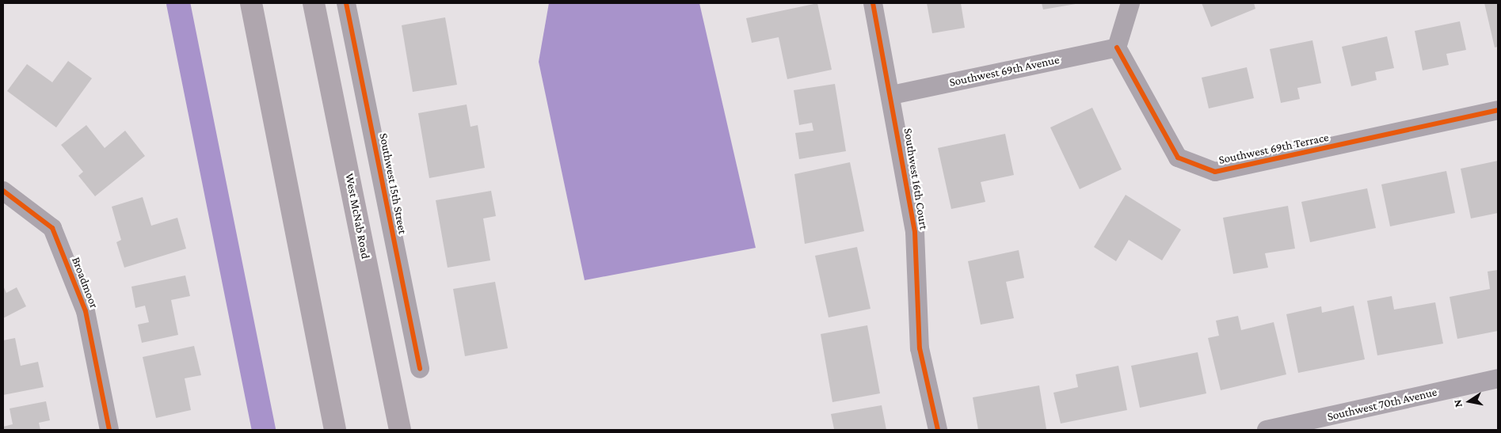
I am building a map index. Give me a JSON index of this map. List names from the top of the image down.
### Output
{
  "streets": {
    "main road": ["West McNab Road"],
    "street": [
      "Southwest 69th Avenue",
      "Southwest 69th Terrace",
      "Southwest 16th Court",
      "Southwest 15th Street",
      "Broadmoor",
      "Southwest 70th Avenue"
    ]
  },
  "crossings": [
    ["Southwest 69th Avenue", "Southwest 69th Terrace"],
    ["Southwest 69th Avenue", "Southwest 16th Court"]
  ],
  "north": "left"
}
